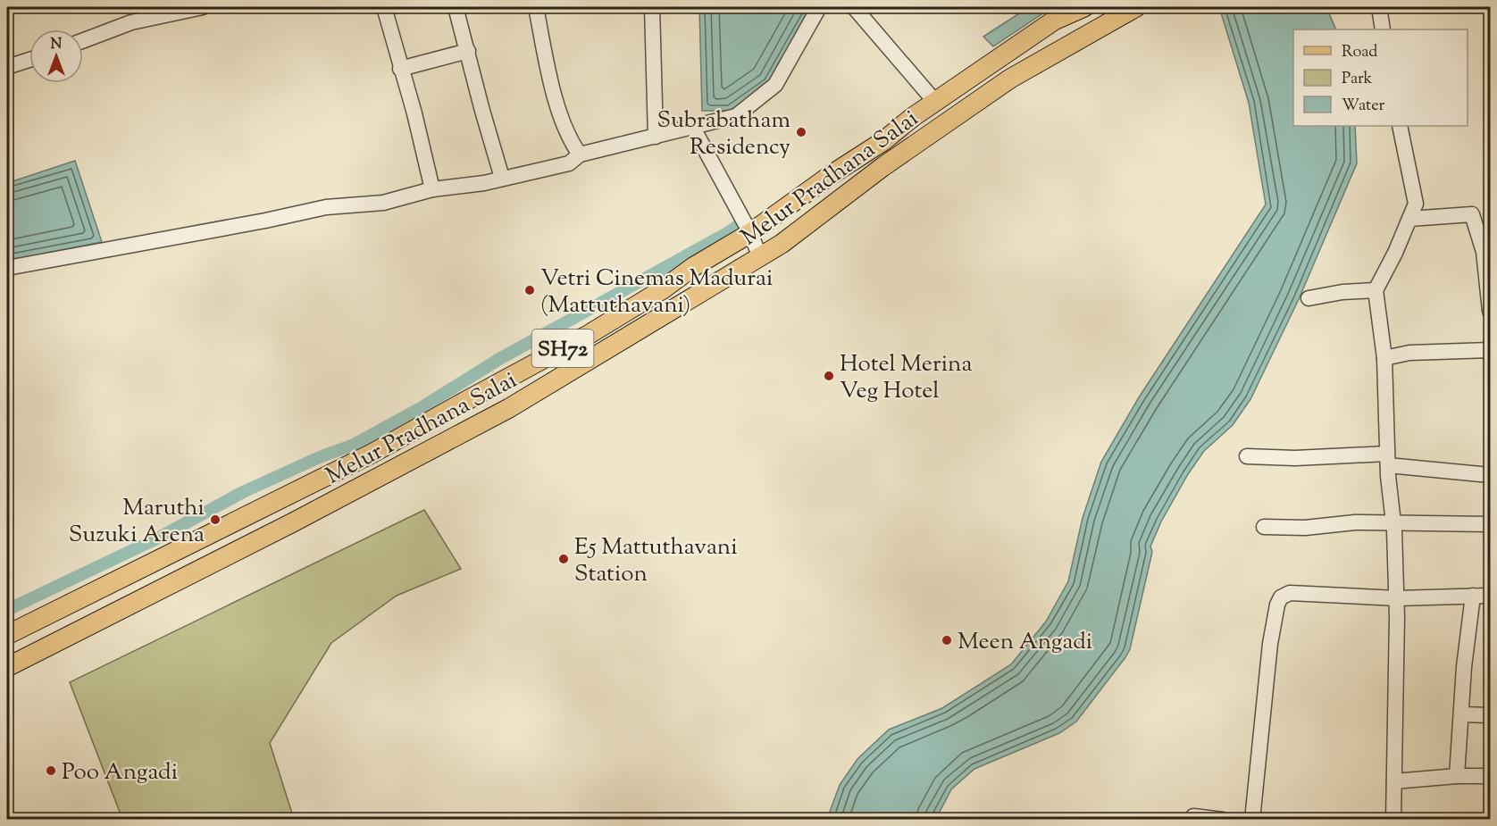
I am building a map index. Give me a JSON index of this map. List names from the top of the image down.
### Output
{
  "streets": {
    "main road": ["Melur Pradhana Salai", "SH72"]
  },
  "places": [
    "Subrabatham Residency",
    "Vetri Cinemas Madurai (Mattuthavani)",
    "Hotel Merina Veg Hotel",
    "Maruthi Suzuki Arena",
    "E5 Mattuthavani Station",
    "Meen Angadi",
    "Poo Angadi"
  ],
  "legend": ["Road", "Park", "Water"],
  "north": "top"
}
